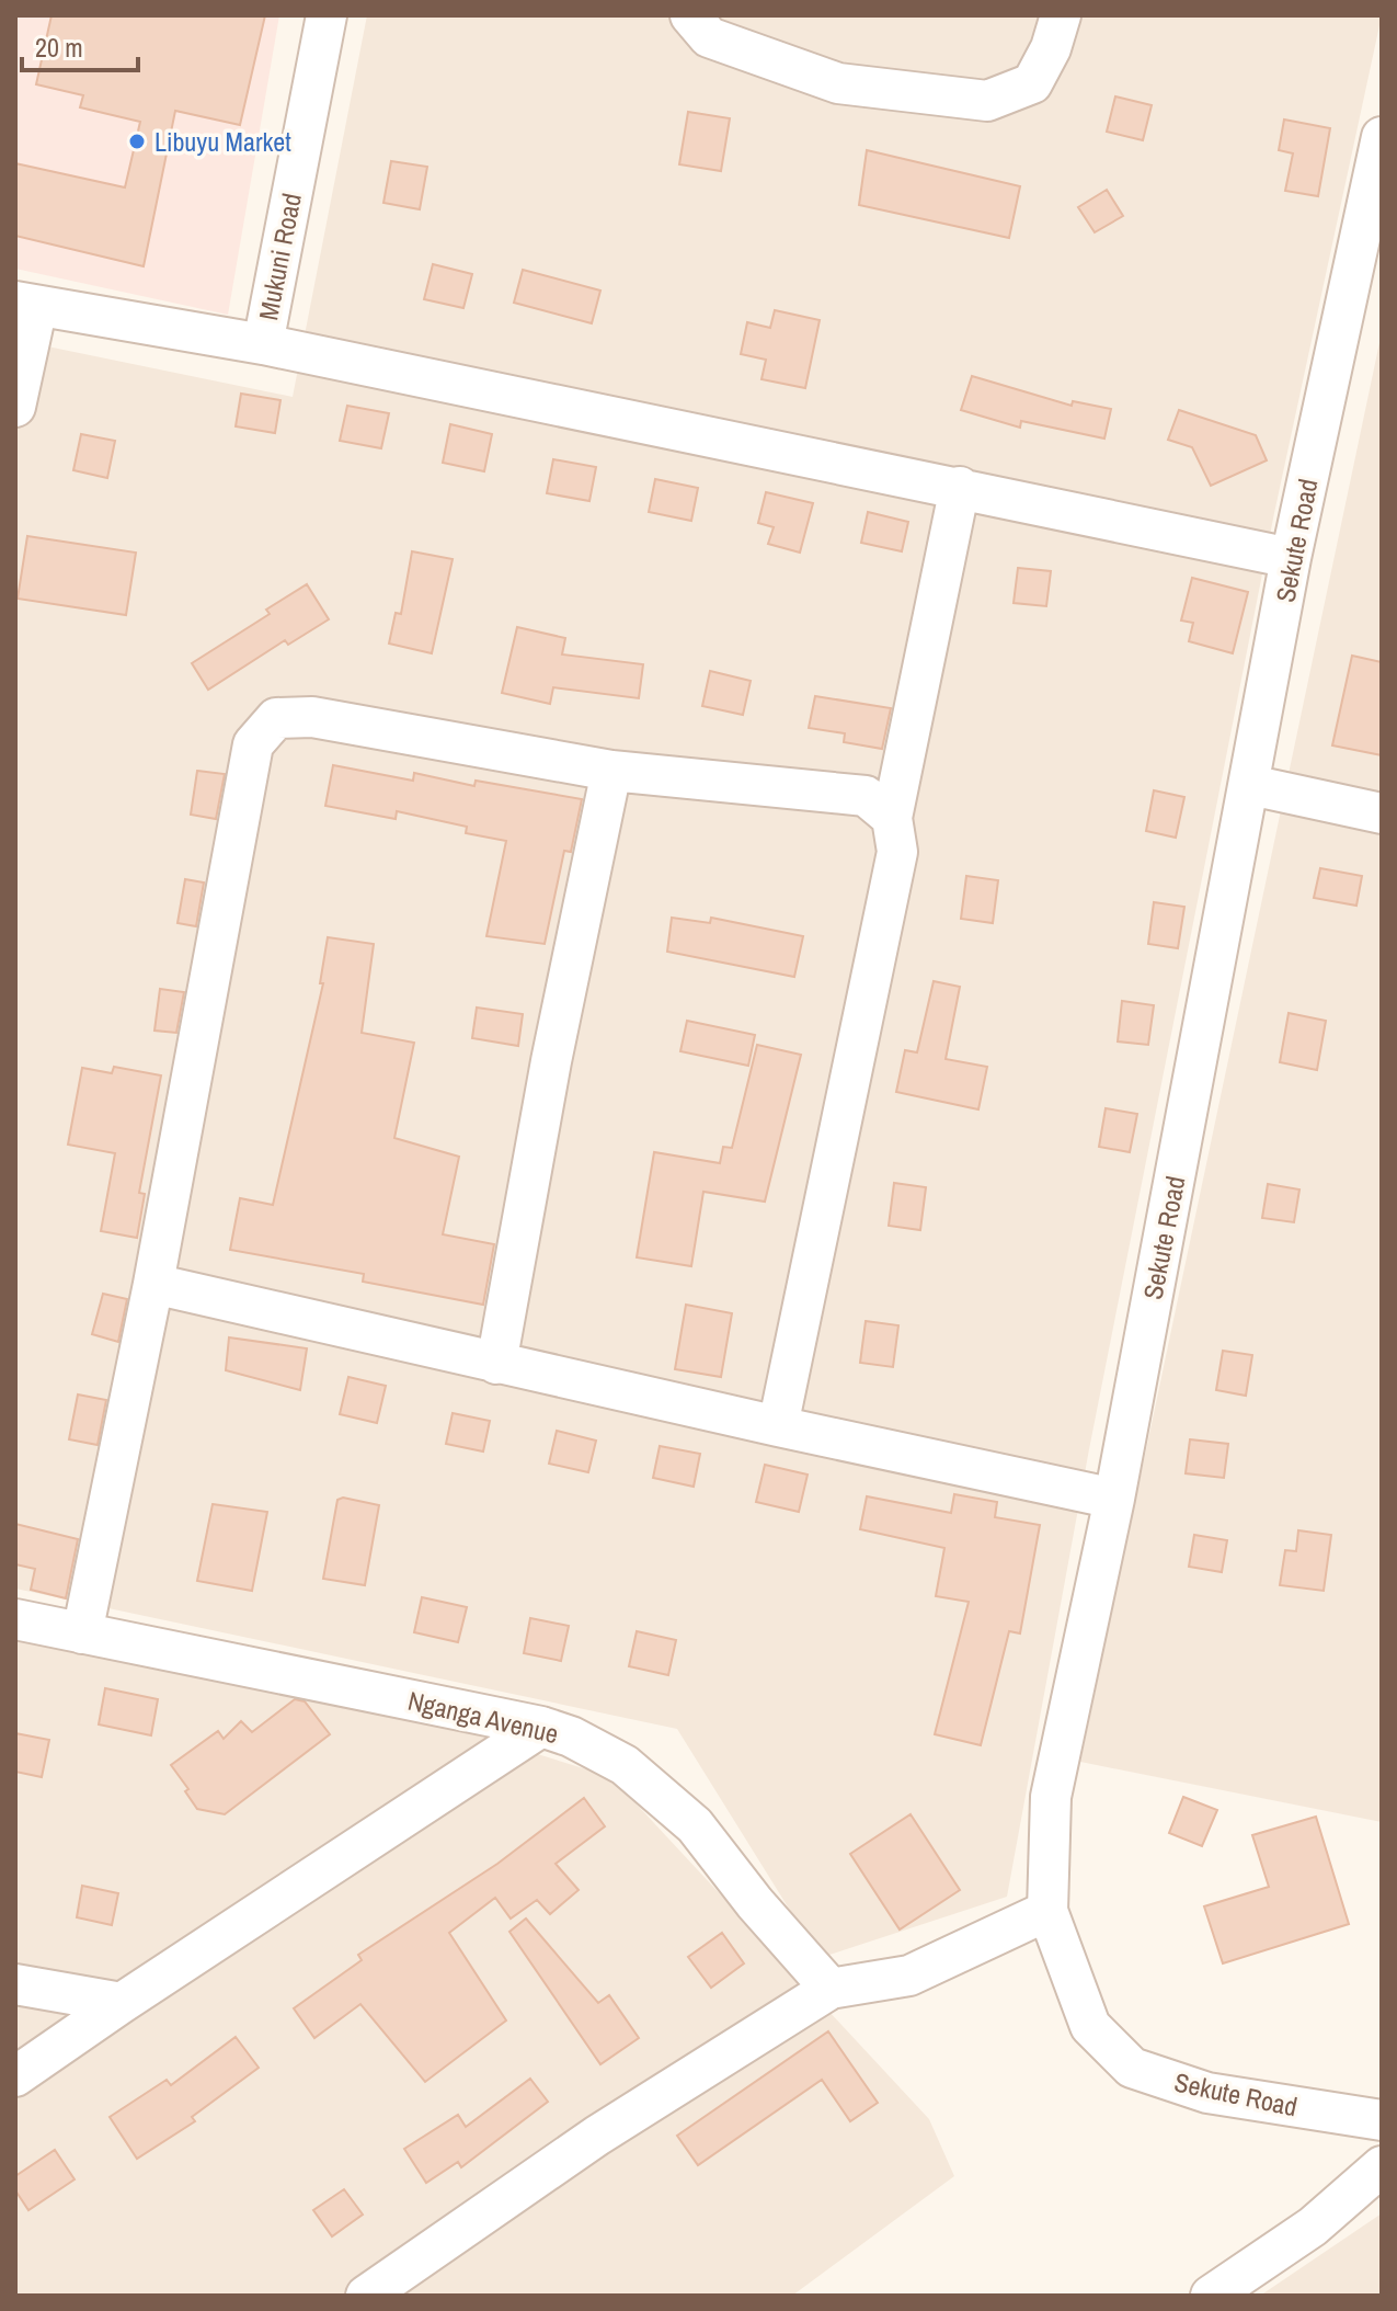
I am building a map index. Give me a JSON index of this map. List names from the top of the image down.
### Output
{
  "streets": {
    "street": ["Mukuni Road", "Sekute Road", "Nganga Avenue"]
  },
  "places": ["Libuyu Market"],
  "scale_bar": "20 m"
}
